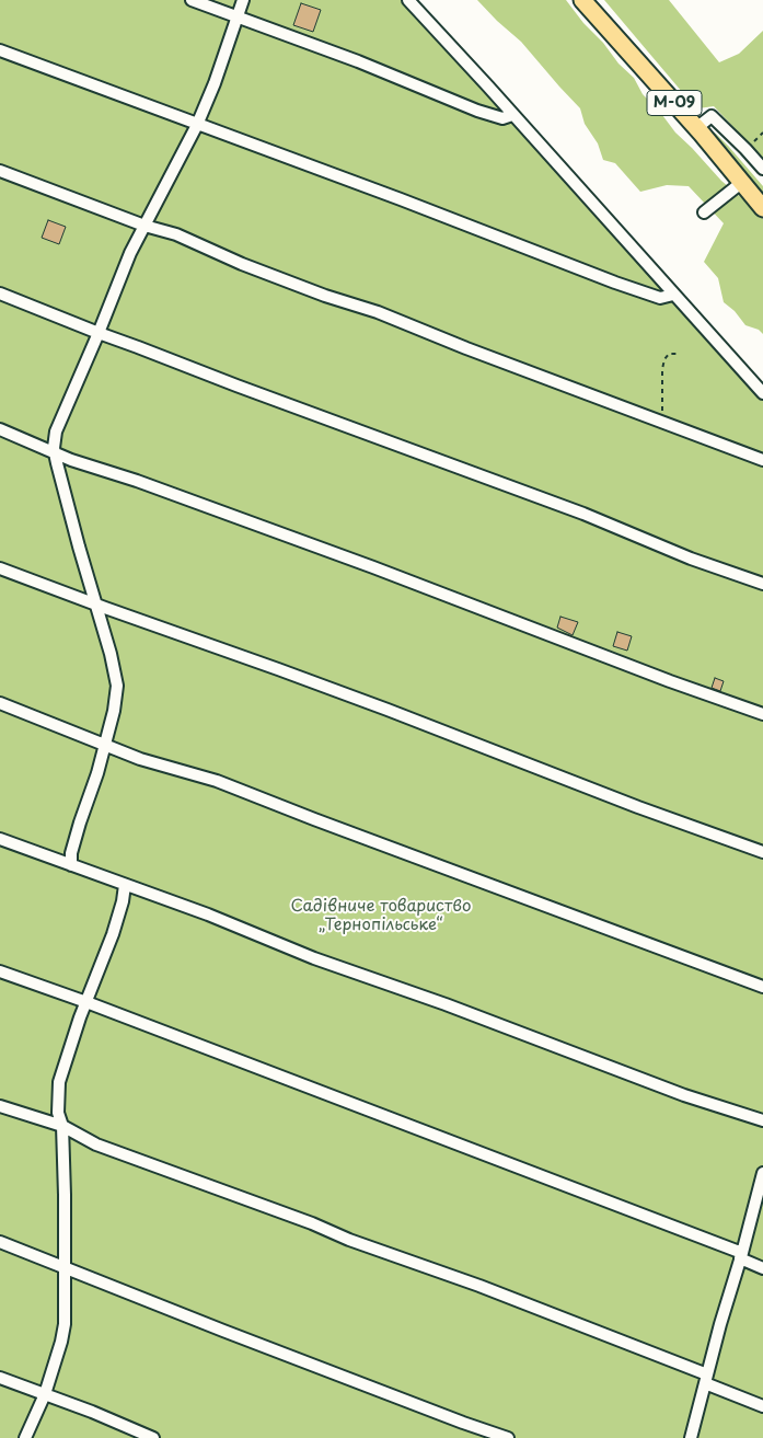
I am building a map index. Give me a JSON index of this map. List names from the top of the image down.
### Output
{
  "streets": {
    "highway": ["М-09"]
  },
  "parks": ["Садівниче товариство „Тернопільське“"]
}
